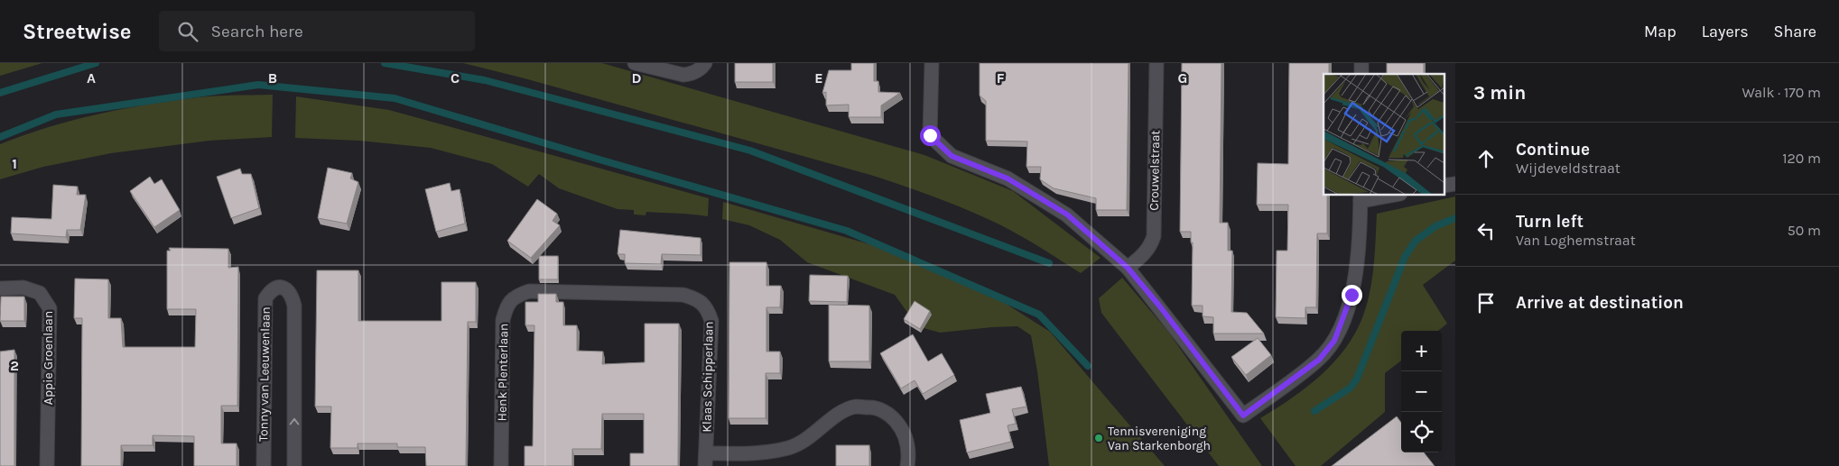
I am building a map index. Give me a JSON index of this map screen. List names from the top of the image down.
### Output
{
  "streets": {
    "street": [
      "Crouwelstraat",
      "Appie Groenlaan",
      "Henk Plenterlaan",
      "Tonny van Leeuwenlaan",
      "Klaas Schipperlaan"
    ]
  },
  "crossings": [
    ["Henk Plenterlaan", "Klaas Schipperlaan"]
  ],
  "places": ["Tennisvereniging Van Starkenborgh"],
  "page": {
    "header": "Streetwise",
    "search": "Search here",
    "nav": ["Map", "Layers", "Share"],
    "heading": ["3 min", "Walk · 170 m"],
    "list": [
      ["Continue", "Wijdeveldstraat", "120 m"],
      ["Turn left", "Van Loghemstraat", "50 m"],
      "Arrive at destination"
    ],
    "map_buttons": ["+", "−"]
  },
  "grid": {
    "columns": [
      "A",
      "B",
      "C",
      "D",
      "E",
      "F",
      "G"
    ],
    "rows": ["1", "2"]
  }
}
